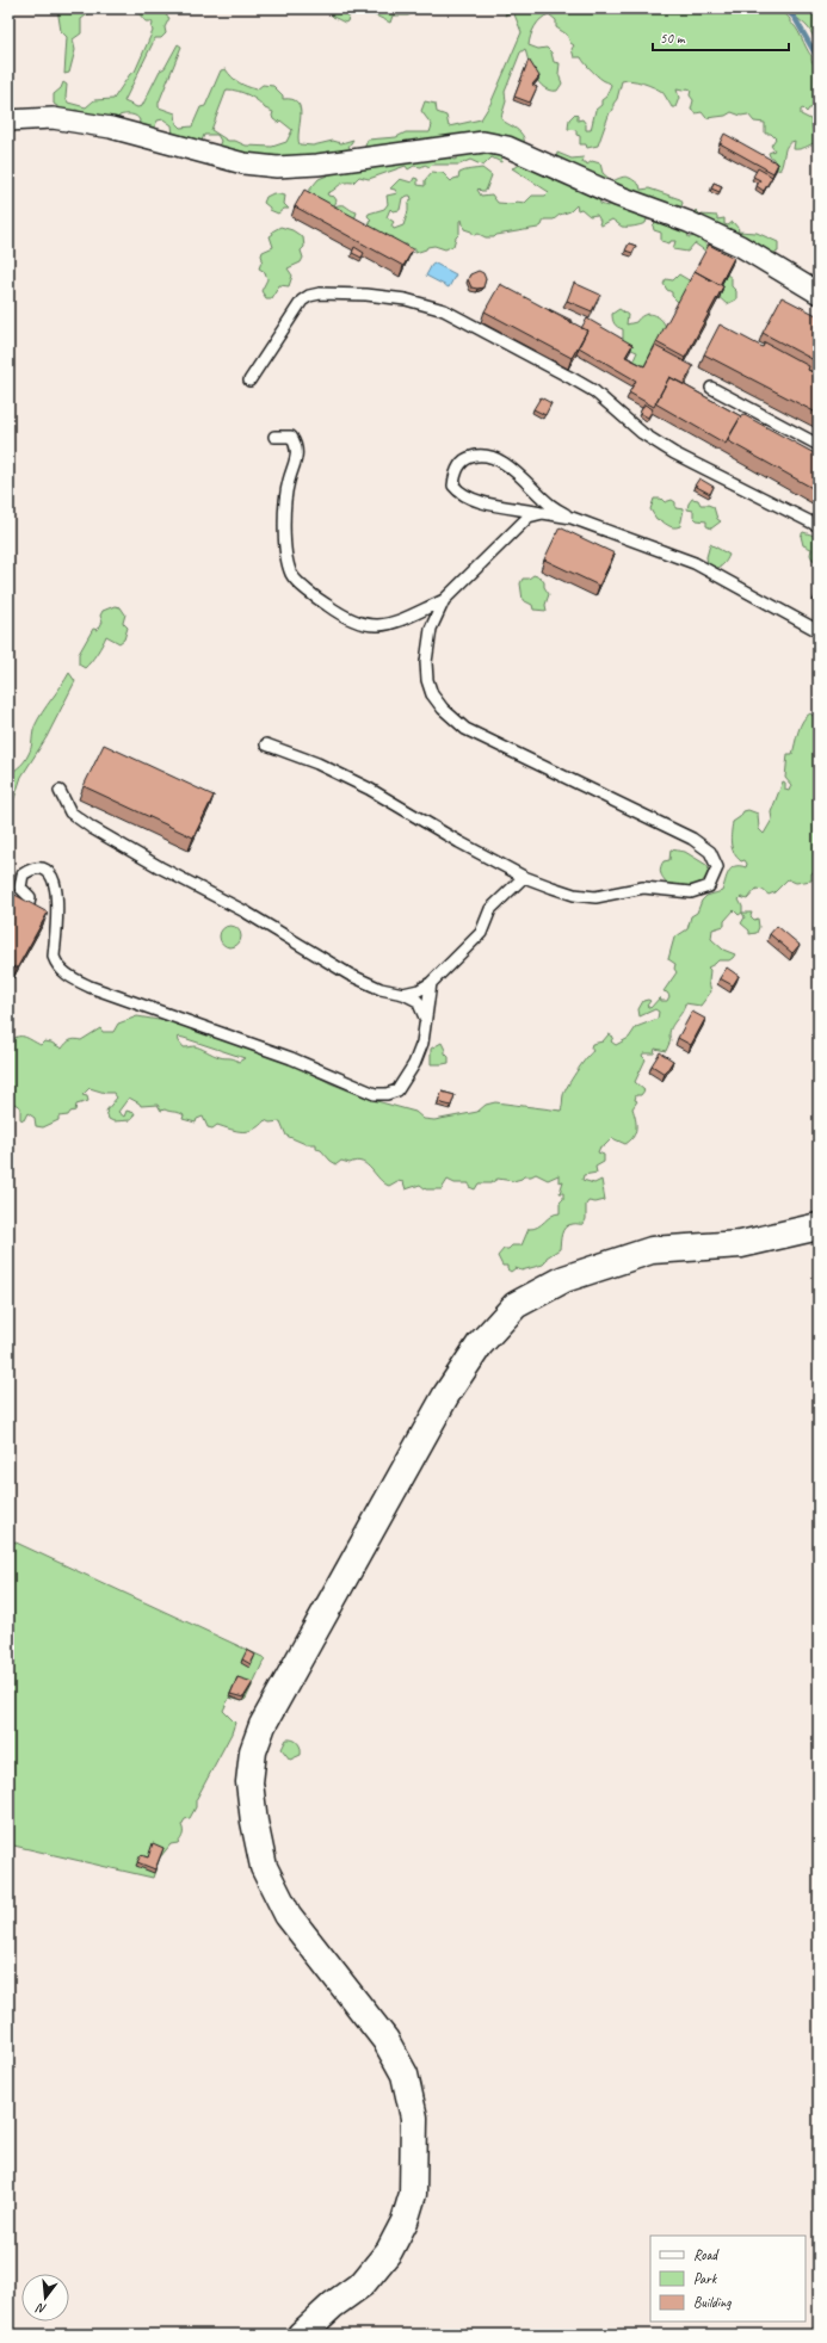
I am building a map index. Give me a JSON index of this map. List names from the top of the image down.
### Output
{
  "legend": ["Road", "Park", "Building"],
  "scale_bar": "50 m",
  "north": "bottom"
}
